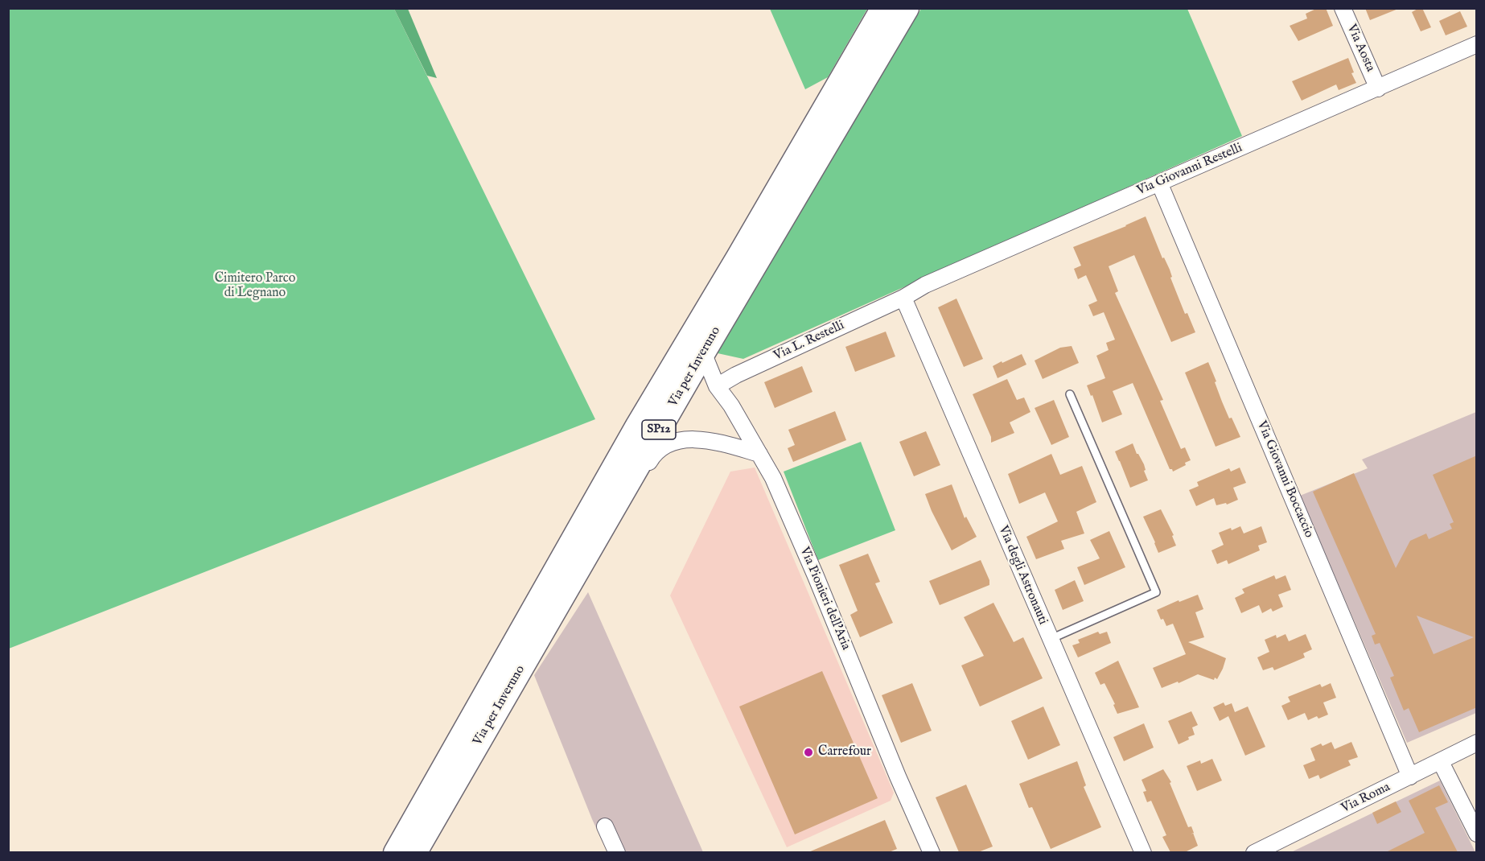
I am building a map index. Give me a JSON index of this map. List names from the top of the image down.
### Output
{
  "streets": {
    "main road": ["Via per Inveruno", "SP12"],
    "street": [
      "Via Aosta",
      "Via Giovanni Restelli",
      "Via L. Restelli",
      "Via Giovanni Boccaccio",
      "Via degli Astronauti",
      "Via Pionieri dell'Aria",
      "Via Roma"
    ]
  },
  "crossings": [
    ["Via Aosta", "Via Giovanni Restelli"],
    ["Via Giovanni Restelli", "Via L. Restelli"],
    ["Via Giovanni Restelli", "Via Giovanni Boccaccio"],
    ["Via Giovanni Restelli", "Via degli Astronauti"],
    ["Via L. Restelli", "Via degli Astronauti"],
    ["Via L. Restelli", "Via Pionieri dell'Aria"],
    ["Via per Inveruno", "Via Pionieri dell'Aria"],
    ["Via Giovanni Boccaccio", "Via Roma"]
  ],
  "parks": ["Cimitero Parco di Legnano"],
  "places": ["Carrefour"]
}
